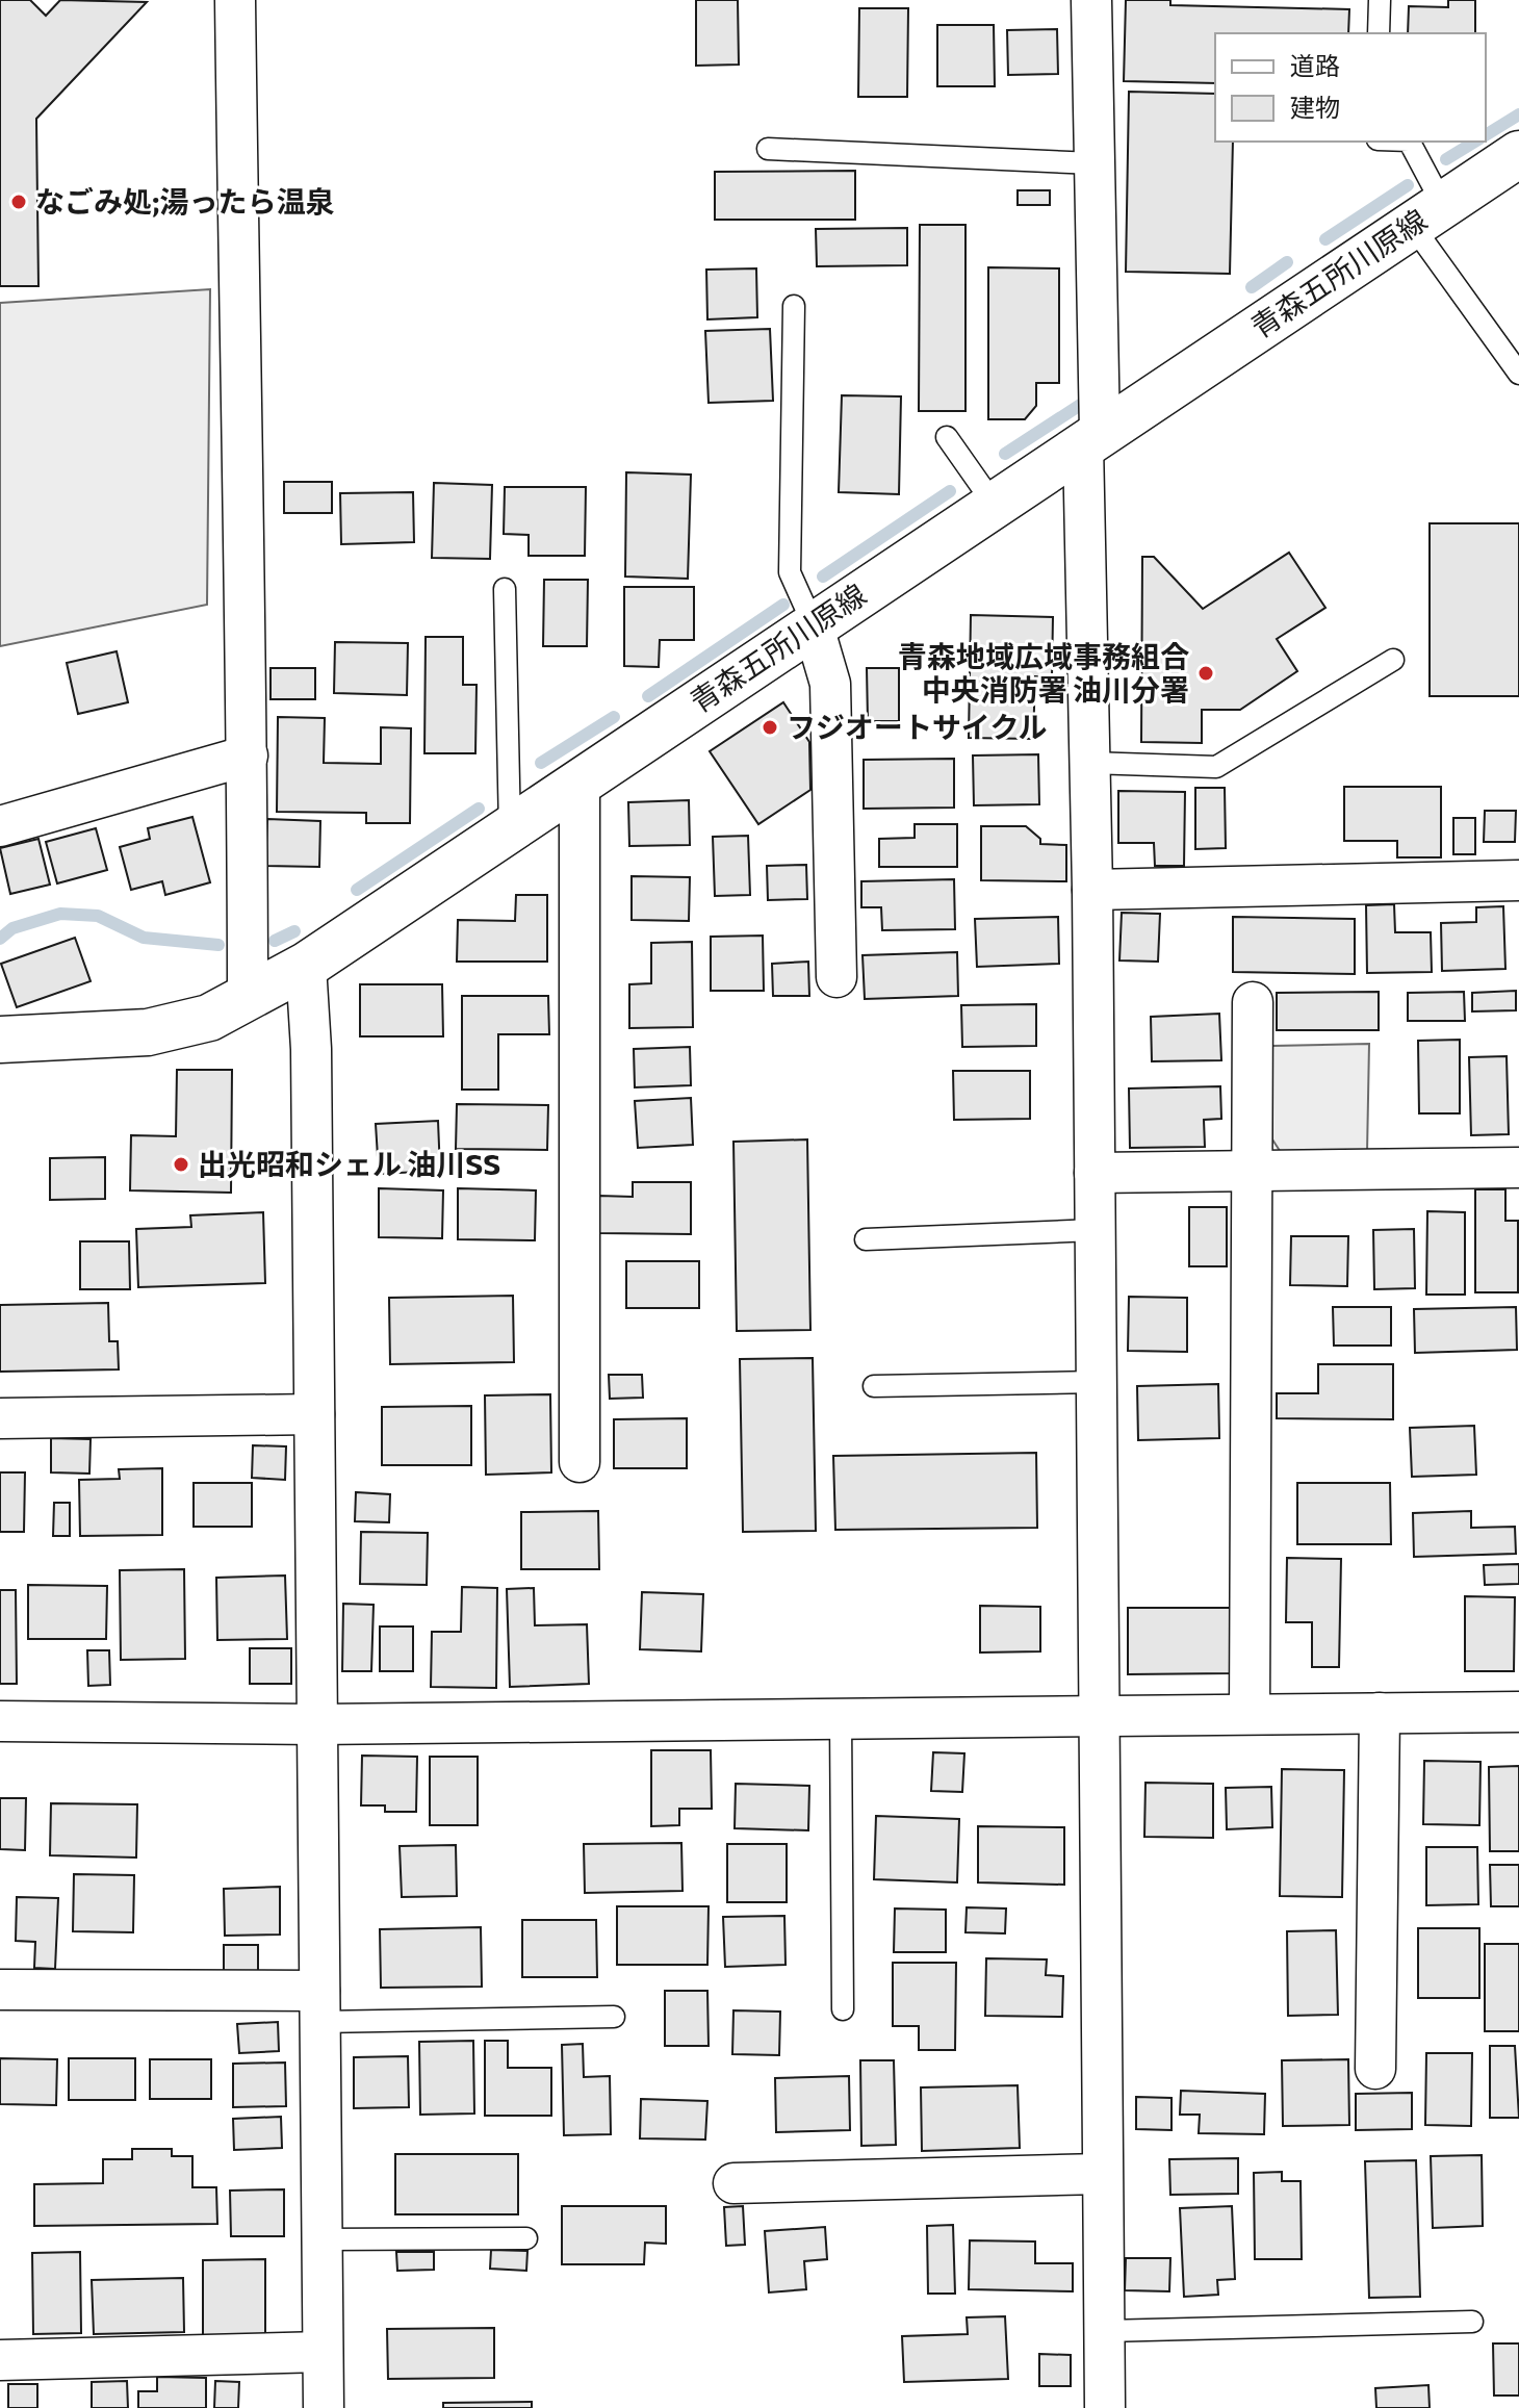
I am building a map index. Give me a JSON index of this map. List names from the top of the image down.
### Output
{
  "streets": {
    "main road": ["青森五所川原線"]
  },
  "places": [
    "なごみ処;湯ったら温泉",
    "青森地域広域事務組合 中央消防署 油川分署",
    "フジオートサイクル",
    "出光昭和シェル 油川SS"
  ],
  "legend": ["道路", "建物"]
}
